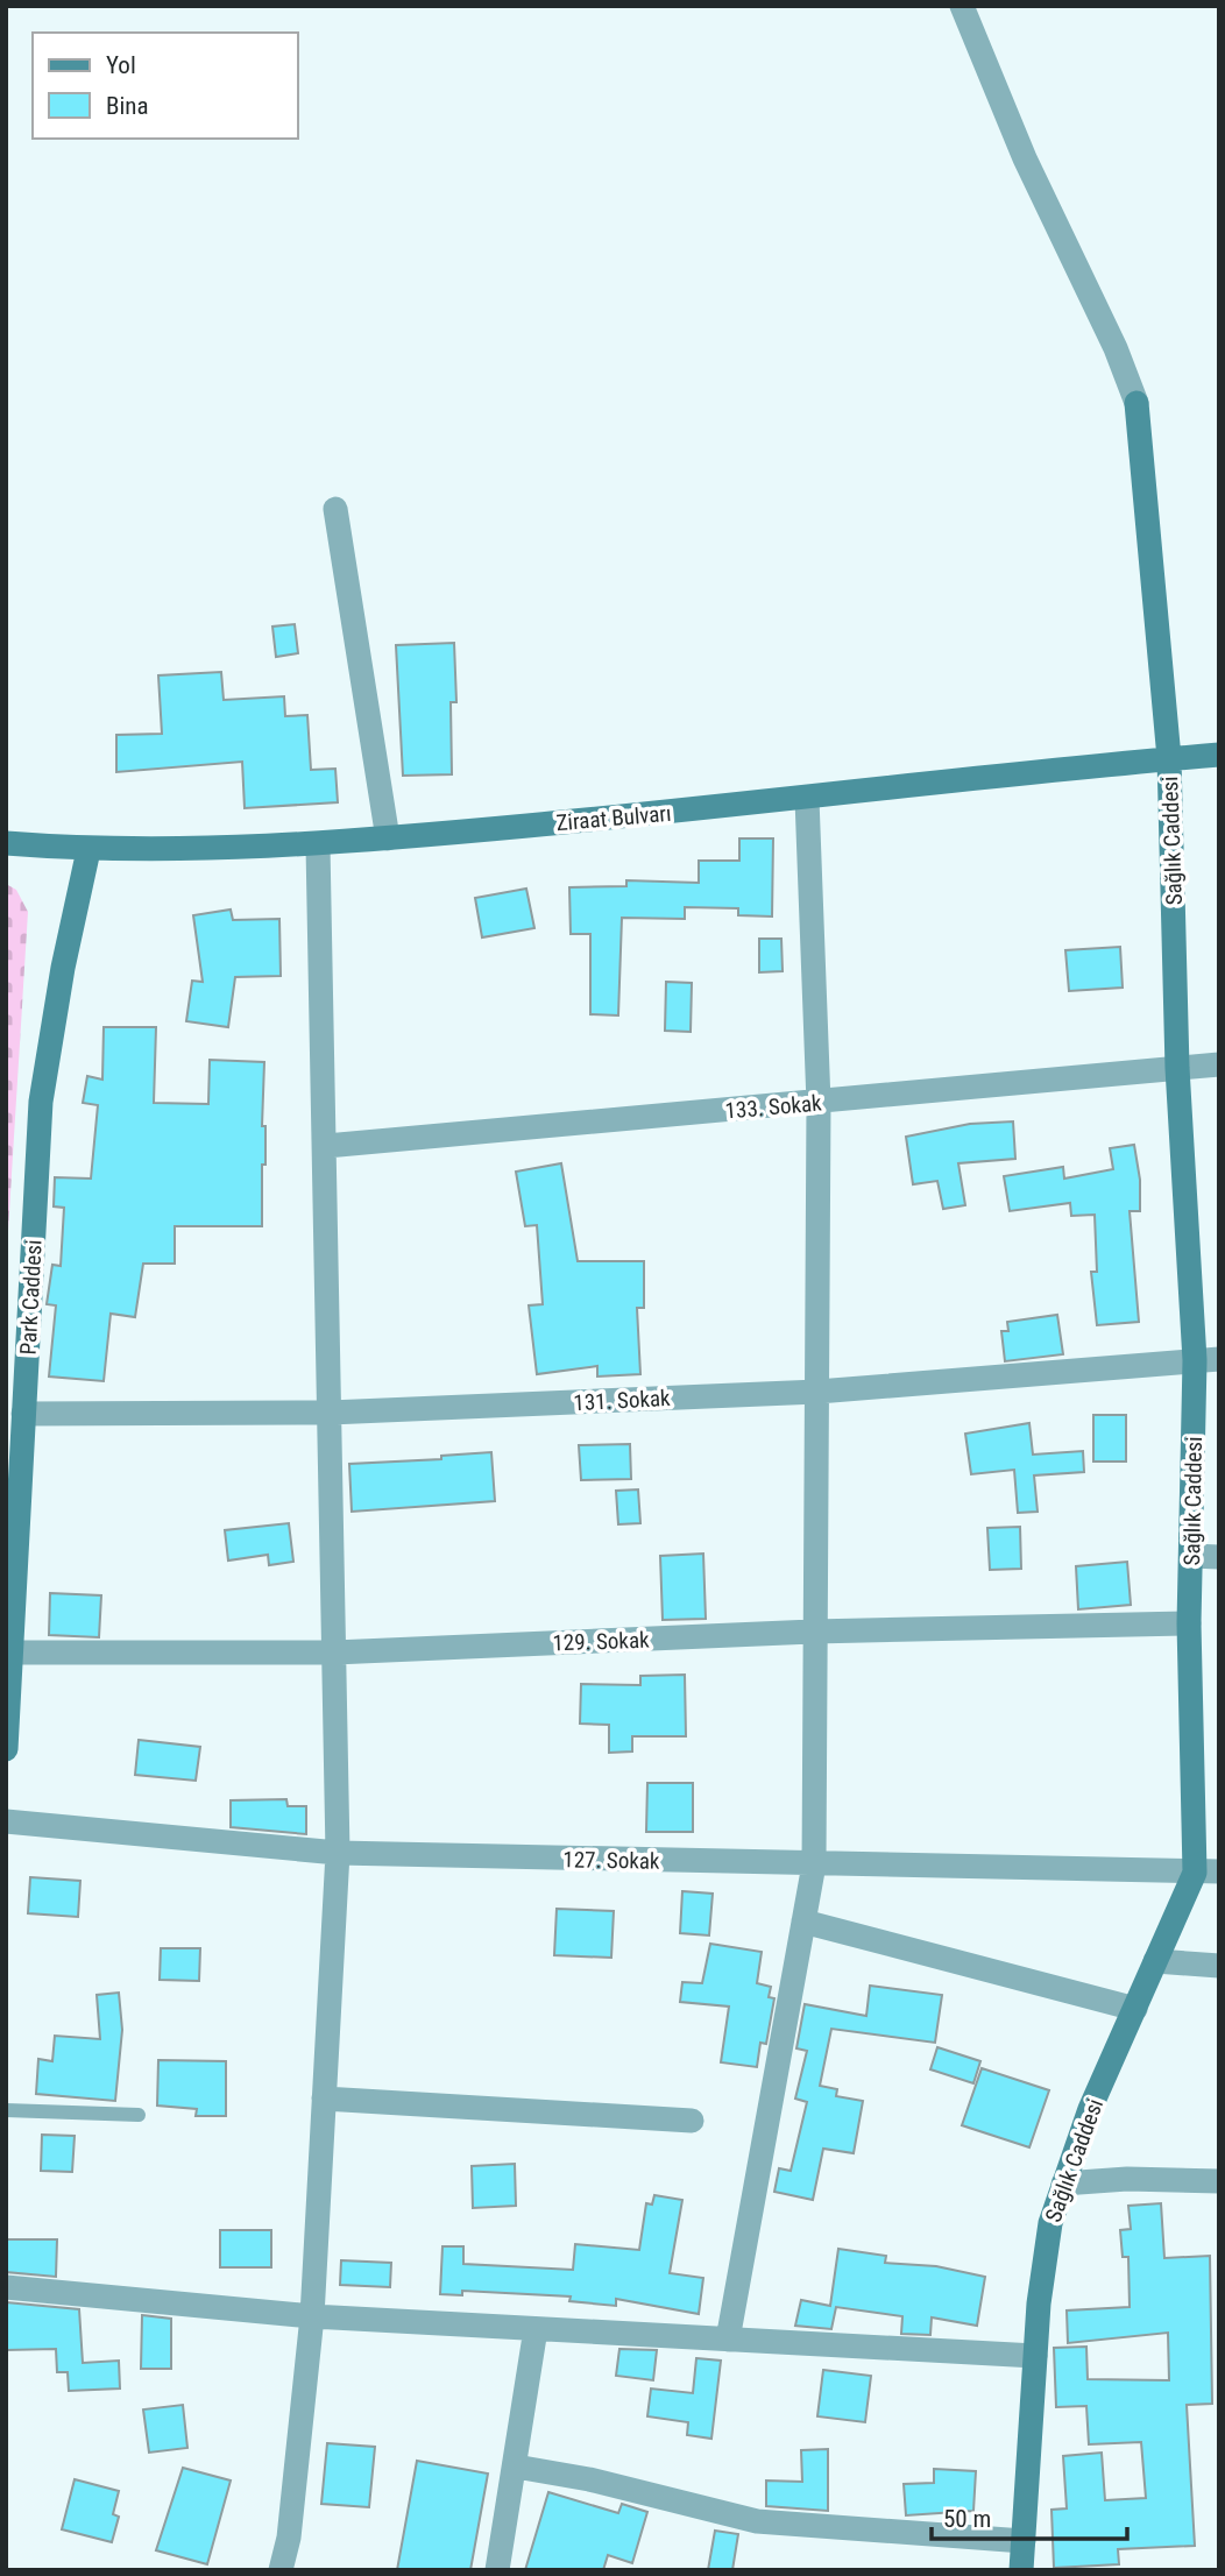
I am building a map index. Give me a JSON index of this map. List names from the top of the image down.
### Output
{
  "streets": {
    "street": [
      "Ziraat Bulvarı",
      "Sağlık Caddesi",
      "133. Sokak",
      "Park Caddesi",
      "131. Sokak",
      "129. Sokak",
      "127. Sokak"
    ]
  },
  "crossings": [
    ["Ziraat Bulvarı", "Sağlık Caddesi"],
    ["Ziraat Bulvarı", "Park Caddesi"],
    ["Sağlık Caddesi", "133. Sokak"],
    ["Sağlık Caddesi", "131. Sokak"],
    ["Sağlık Caddesi", "129. Sokak"],
    ["Sağlık Caddesi", "127. Sokak"],
    ["Park Caddesi", "131. Sokak"],
    ["Park Caddesi", "129. Sokak"]
  ],
  "legend": ["Yol", "Bina"],
  "scale_bar": "50 m"
}
